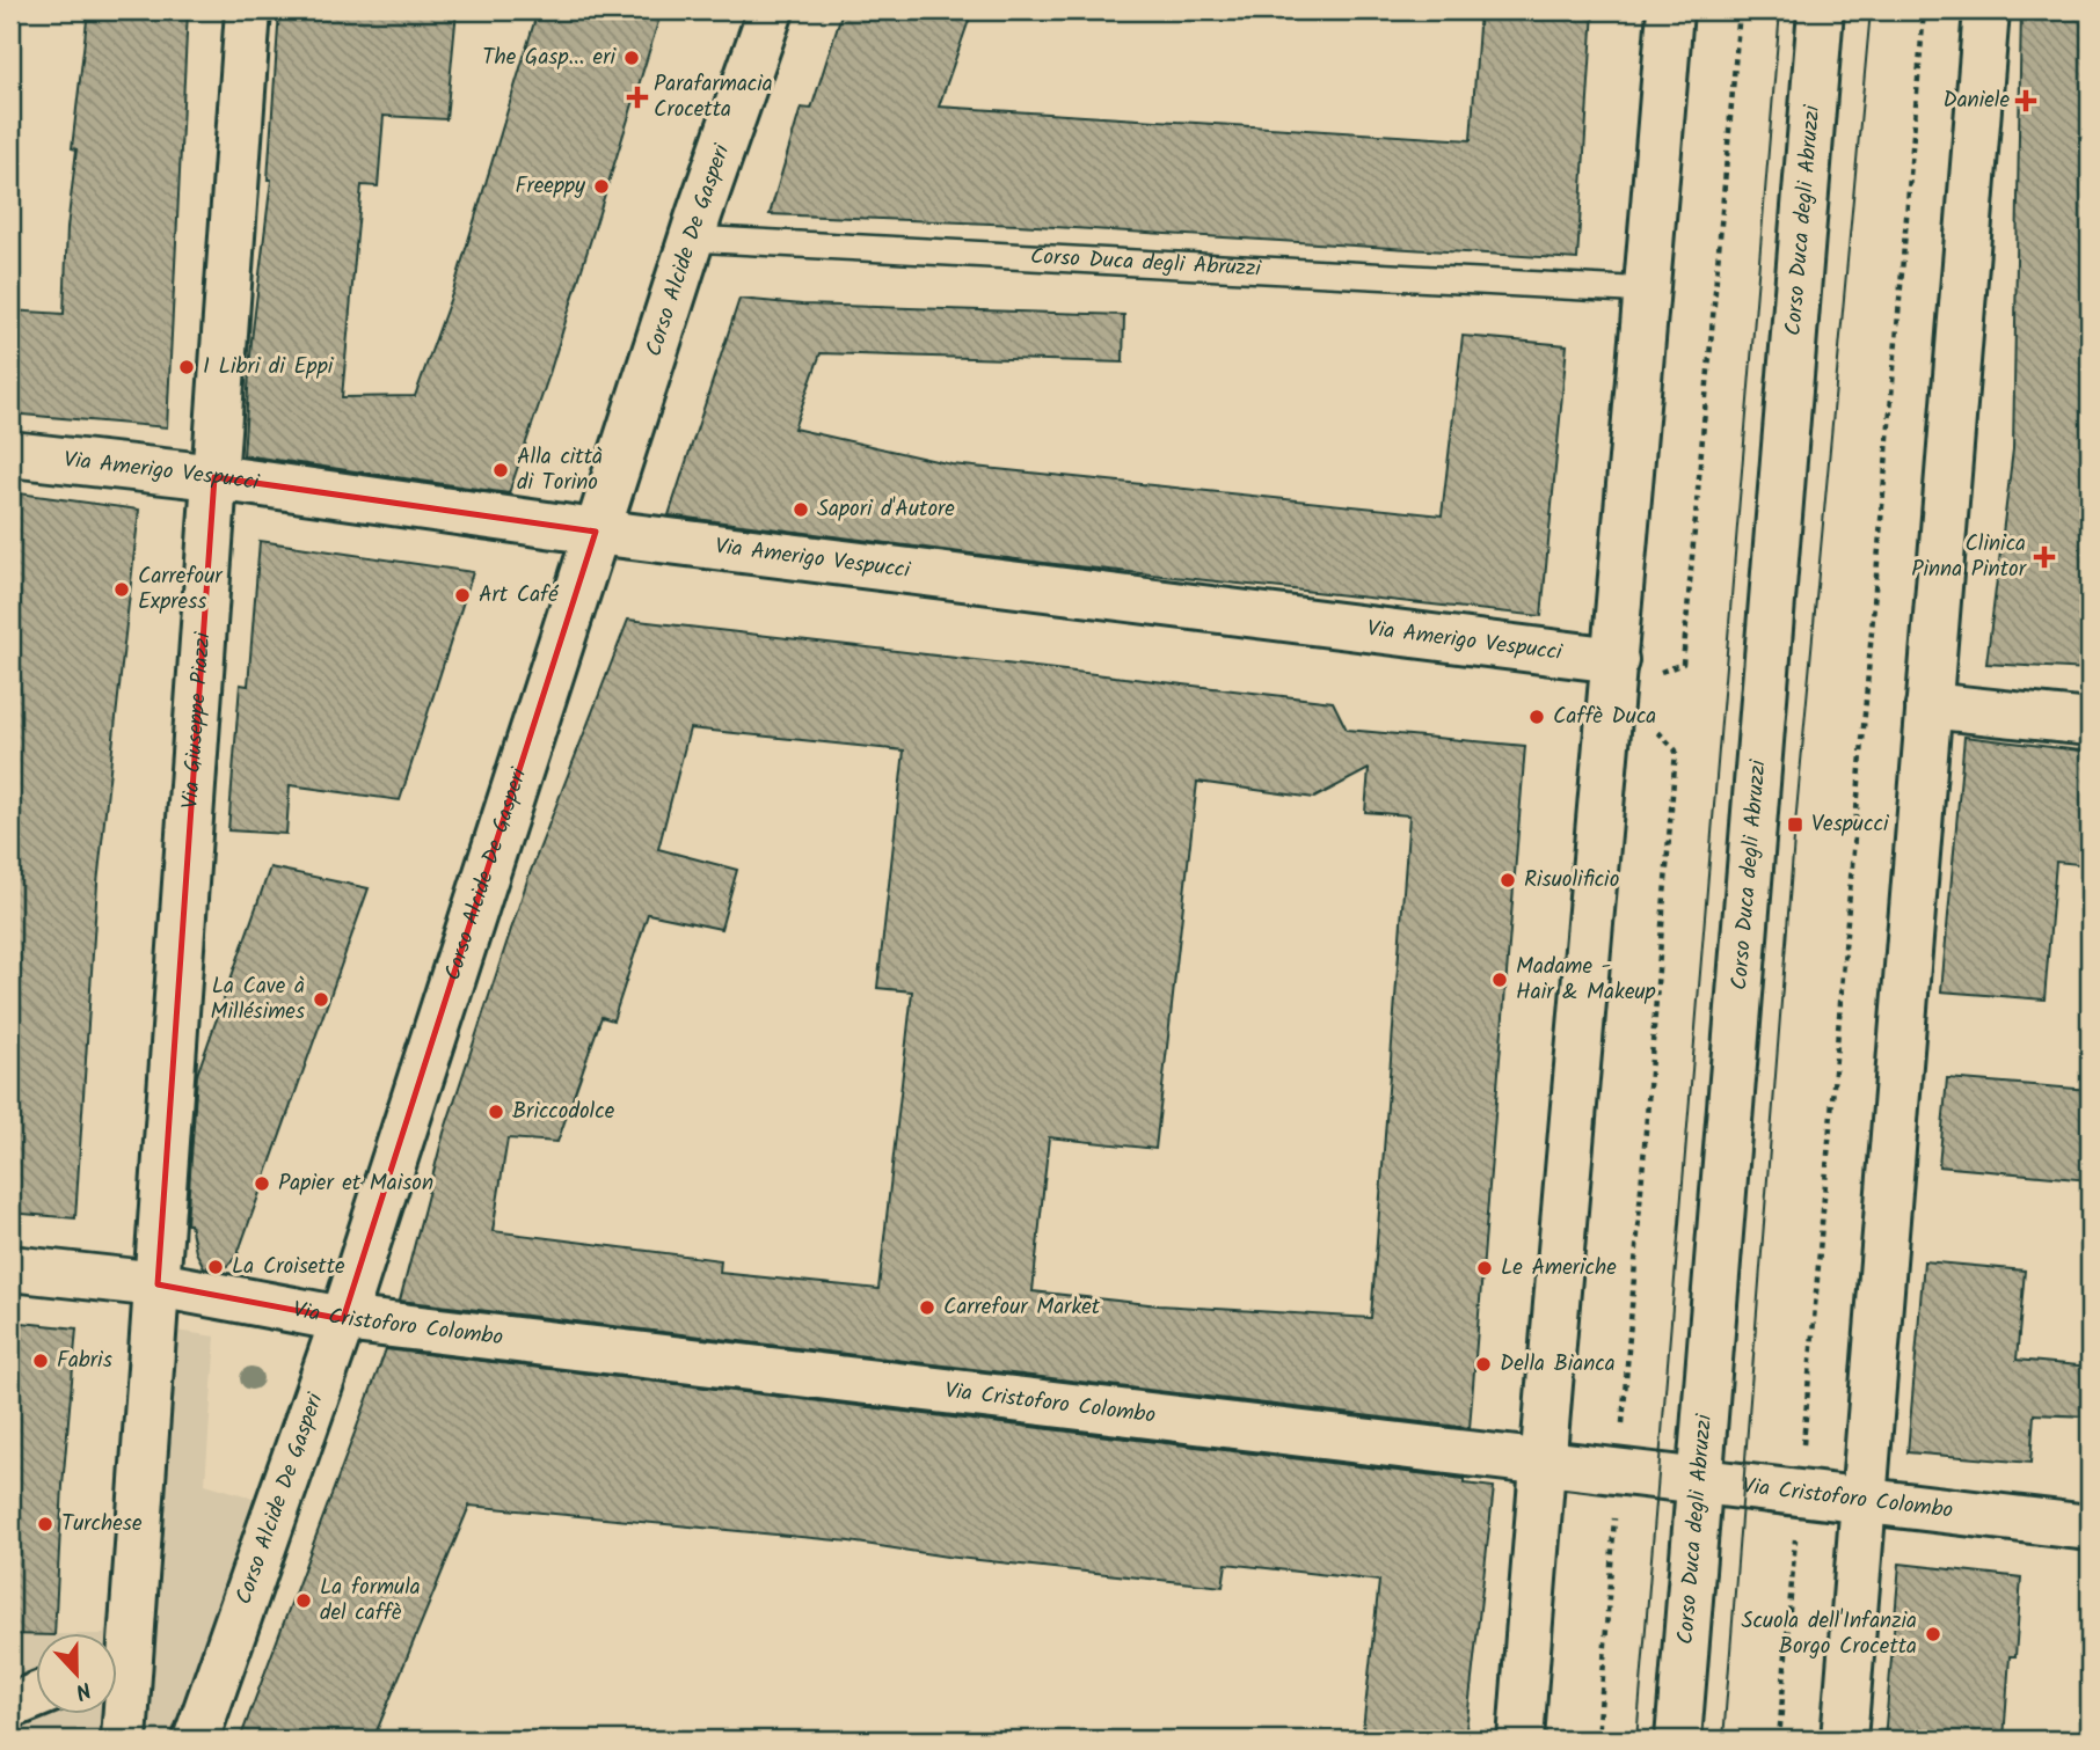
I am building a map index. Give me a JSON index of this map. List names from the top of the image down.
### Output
{
  "streets": {
    "street": [
      "Corso Duca degli Abruzzi",
      "Corso Alcide De Gasperi",
      "Via Amerigo Vespucci",
      "Via Giuseppe Piazzi",
      "Via Cristoforo Colombo"
    ]
  },
  "crossings": [
    ["Corso Duca degli Abruzzi", "Corso Alcide De Gasperi"],
    ["Corso Duca degli Abruzzi", "Via Cristoforo Colombo"],
    ["Corso Alcide De Gasperi", "Via Amerigo Vespucci"],
    ["Corso Alcide De Gasperi", "Via Cristoforo Colombo"],
    ["Via Amerigo Vespucci", "Via Giuseppe Piazzi"],
    ["Via Giuseppe Piazzi", "Via Cristoforo Colombo"]
  ],
  "places": {
    "other": [
      "The Gasp... eri",
      "Freeppy",
      "I Libri di Eppi",
      "Alla città di Torino",
      "Sapori d'Autore",
      "Carrefour Express",
      "Art Café",
      "Caffè Duca",
      "Risuolificio",
      "Madame - Hair & Makeup",
      "La Cave à Millésimes",
      "Briccodolce",
      "Papier et Maison",
      "La Croisette",
      "Le Americhe",
      "Carrefour Market",
      "Fabris",
      "Della Bianca",
      "Turchese",
      "La formula del caffè",
      "Scuola dell'Infanzia Borgo Crocetta"
    ],
    "health": ["Parafarmacia Crocetta", "Daniele", "Clinica Pinna Pintor"],
    "transit": ["Vespucci"]
  },
  "north": "bottom"
}
